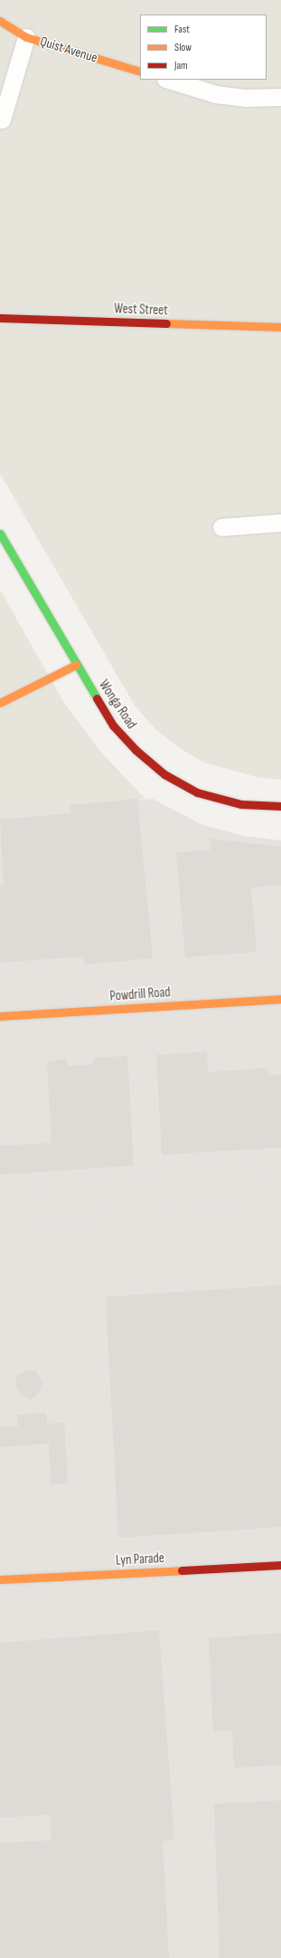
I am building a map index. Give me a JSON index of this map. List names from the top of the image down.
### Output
{
  "streets": {
    "street": [
      "Quist Avenue",
      "West Street",
      "Wonga Road",
      "Powdrill Road",
      "Lyn Parade"
    ]
  },
  "legend": ["Fast", "Slow", "Jam"]
}
